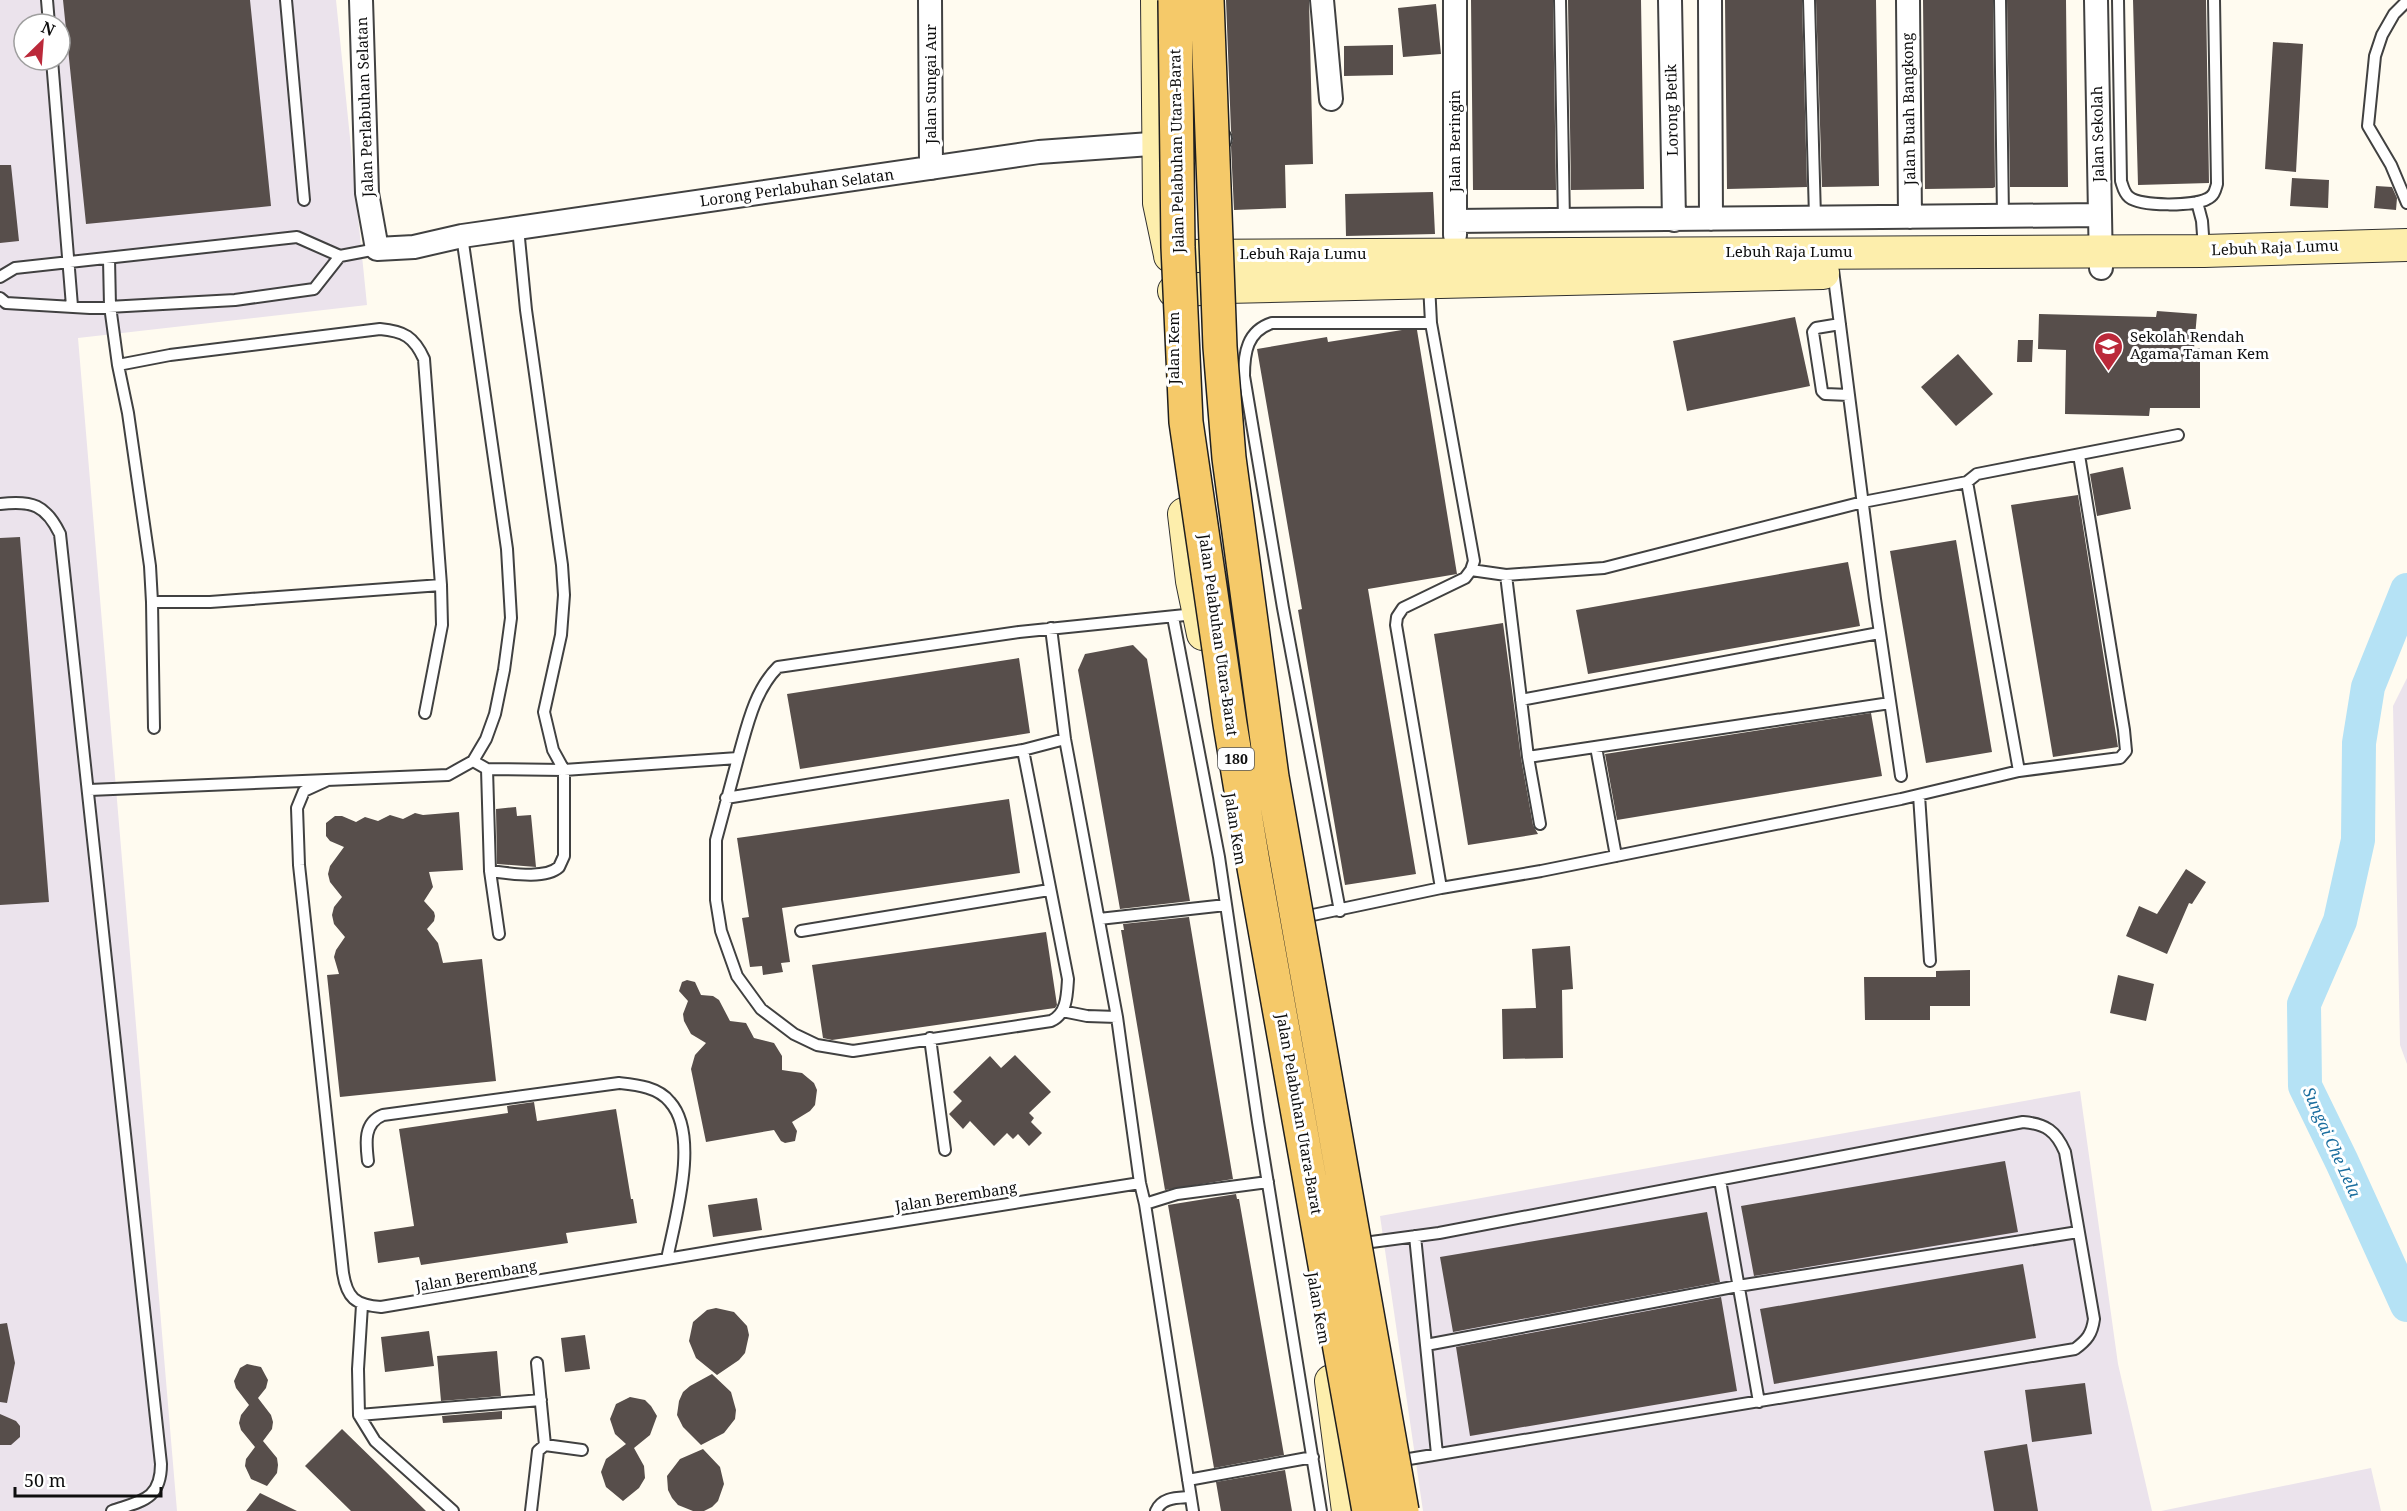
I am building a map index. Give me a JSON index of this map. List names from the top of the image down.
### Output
{
  "streets": {
    "main road": ["Jalan Pelabuhan Utara-Barat", "180"],
    "street": [
      "Jalan Sungai Aur",
      "Jalan Perlabuhan Selatan",
      "Jalan Buah Bangkong",
      "Lorong Betik",
      "Jalan Sekolah",
      "Jalan Beringin",
      "Lorong Perlabuhan Selatan",
      "Lebuh Raja Lumu",
      "Jalan Kem"
    ],
    "lane": ["Jalan Berembang"]
  },
  "crossings": [
    ["Jalan Sungai Aur", "Lorong Perlabuhan Selatan"],
    ["Jalan Perlabuhan Selatan", "Lorong Perlabuhan Selatan"],
    ["Jalan Sekolah", "Lebuh Raja Lumu"],
    ["Jalan Beringin", "Lebuh Raja Lumu"],
    ["Lorong Perlabuhan Selatan", "Jalan Kem"],
    ["Lebuh Raja Lumu", "Jalan Kem"]
  ],
  "water": ["Sungai Che Lela"],
  "places": {
    "school or university": ["Sekolah Rendah Agama Taman Kem"]
  },
  "scale_bar": "50 m",
  "north": "top right"
}
